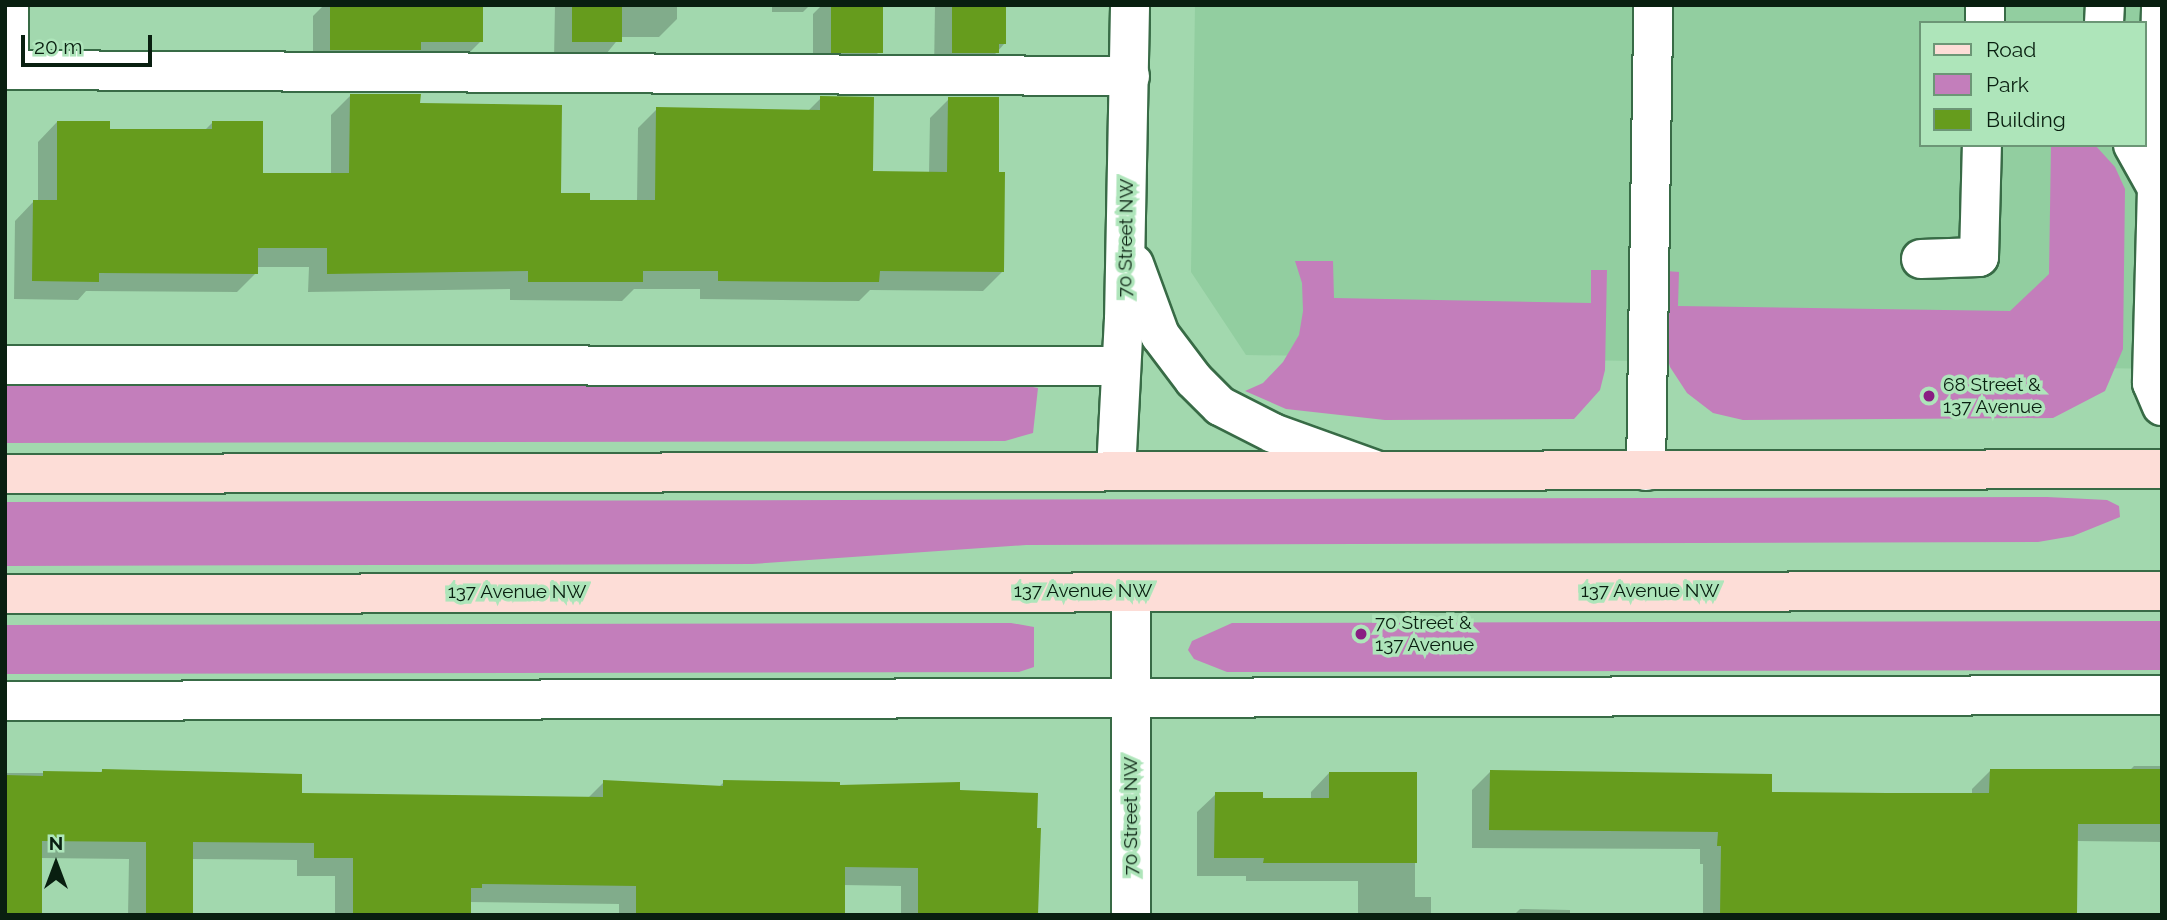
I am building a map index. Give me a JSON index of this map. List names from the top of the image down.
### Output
{
  "streets": {
    "main road": ["137 Avenue NW"],
    "street": ["70 Street NW"]
  },
  "crossings": [
    ["70 Street NW", "137 Avenue NW"]
  ],
  "places": ["68 Street & 137 Avenue", "70 Street & 137 Avenue"],
  "legend": ["Road", "Park", "Building"],
  "scale_bar": "20 m",
  "north": "top"
}
